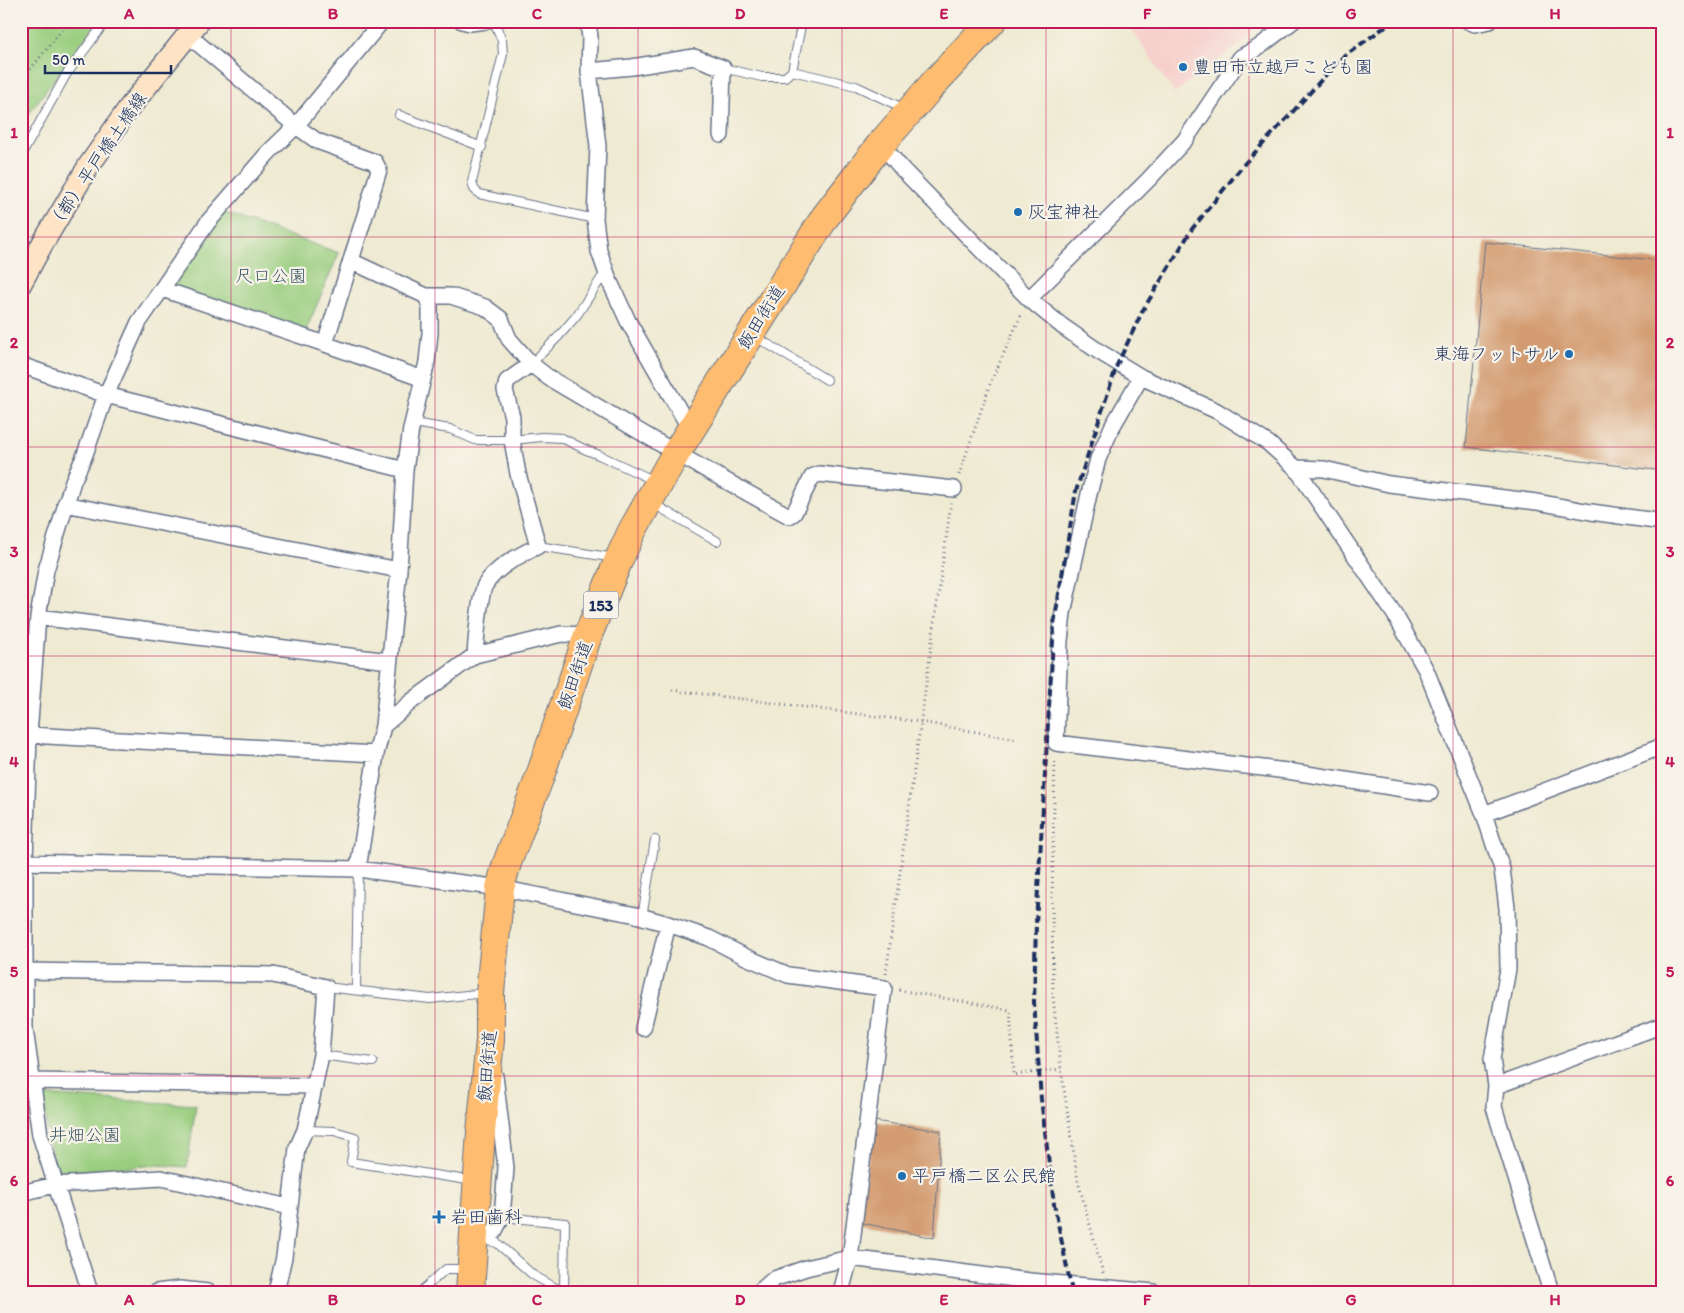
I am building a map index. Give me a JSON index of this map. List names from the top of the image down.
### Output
{
  "streets": {
    "highway": ["飯田街道", "153"],
    "street": ["（都）平戸橋土橋線"]
  },
  "parks": ["尺口公園", "井畑公園"],
  "places": {
    "other": [
      "豊田市立越戸こども園",
      "灰宝神社",
      "東海フットサル",
      "平戸橋二区公民館"
    ],
    "health": ["岩田歯科"]
  },
  "scale_bar": "50 m",
  "grid": {
    "columns": [
      "A",
      "B",
      "C",
      "D",
      "E",
      "F",
      "G",
      "H"
    ],
    "rows": [
      "1",
      "2",
      "3",
      "4",
      "5",
      "6"
    ]
  }
}
